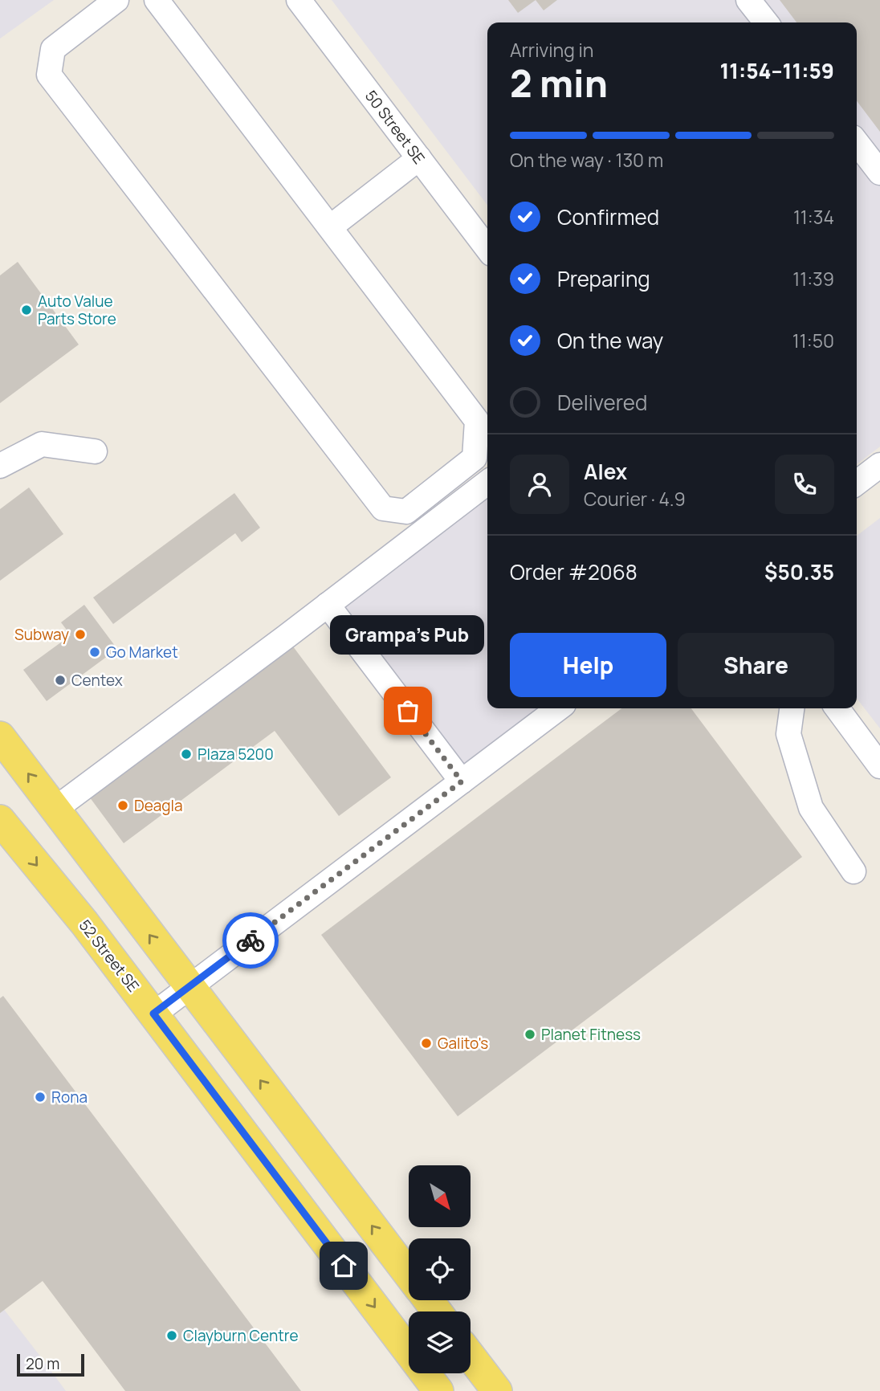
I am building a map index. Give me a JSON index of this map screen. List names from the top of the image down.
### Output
{
  "streets": {
    "main road": ["52 Street SE"],
    "street": ["50 Street SE"]
  },
  "places": [
    "Auto Value Parts Store",
    "Subway",
    "Go Market",
    "Centex",
    "Grampa's Pub",
    "Plaza 5200",
    "Deagla",
    "Planet Fitness",
    "Galito's",
    "Rona",
    "Clayburn Centre"
  ],
  "scale_bar": "20 m",
  "north": "bottom right",
  "page": {
    "heading": ["2 min", "Arriving in", "11:54–11:59"],
    "panel": [
      "Alex",
      "Courier · 4.9",
      "Order #2068",
      "$50.35"
    ],
    "bar": "On the way · 130 m",
    "list": [
      ["Confirmed", "11:34"],
      ["Preparing", "11:39"],
      ["On the way", "11:50"],
      "Delivered"
    ],
    "bubble": "Grampa's Pub",
    "buttons": ["Help", "Share"],
    "scale": "20 m"
  }
}
